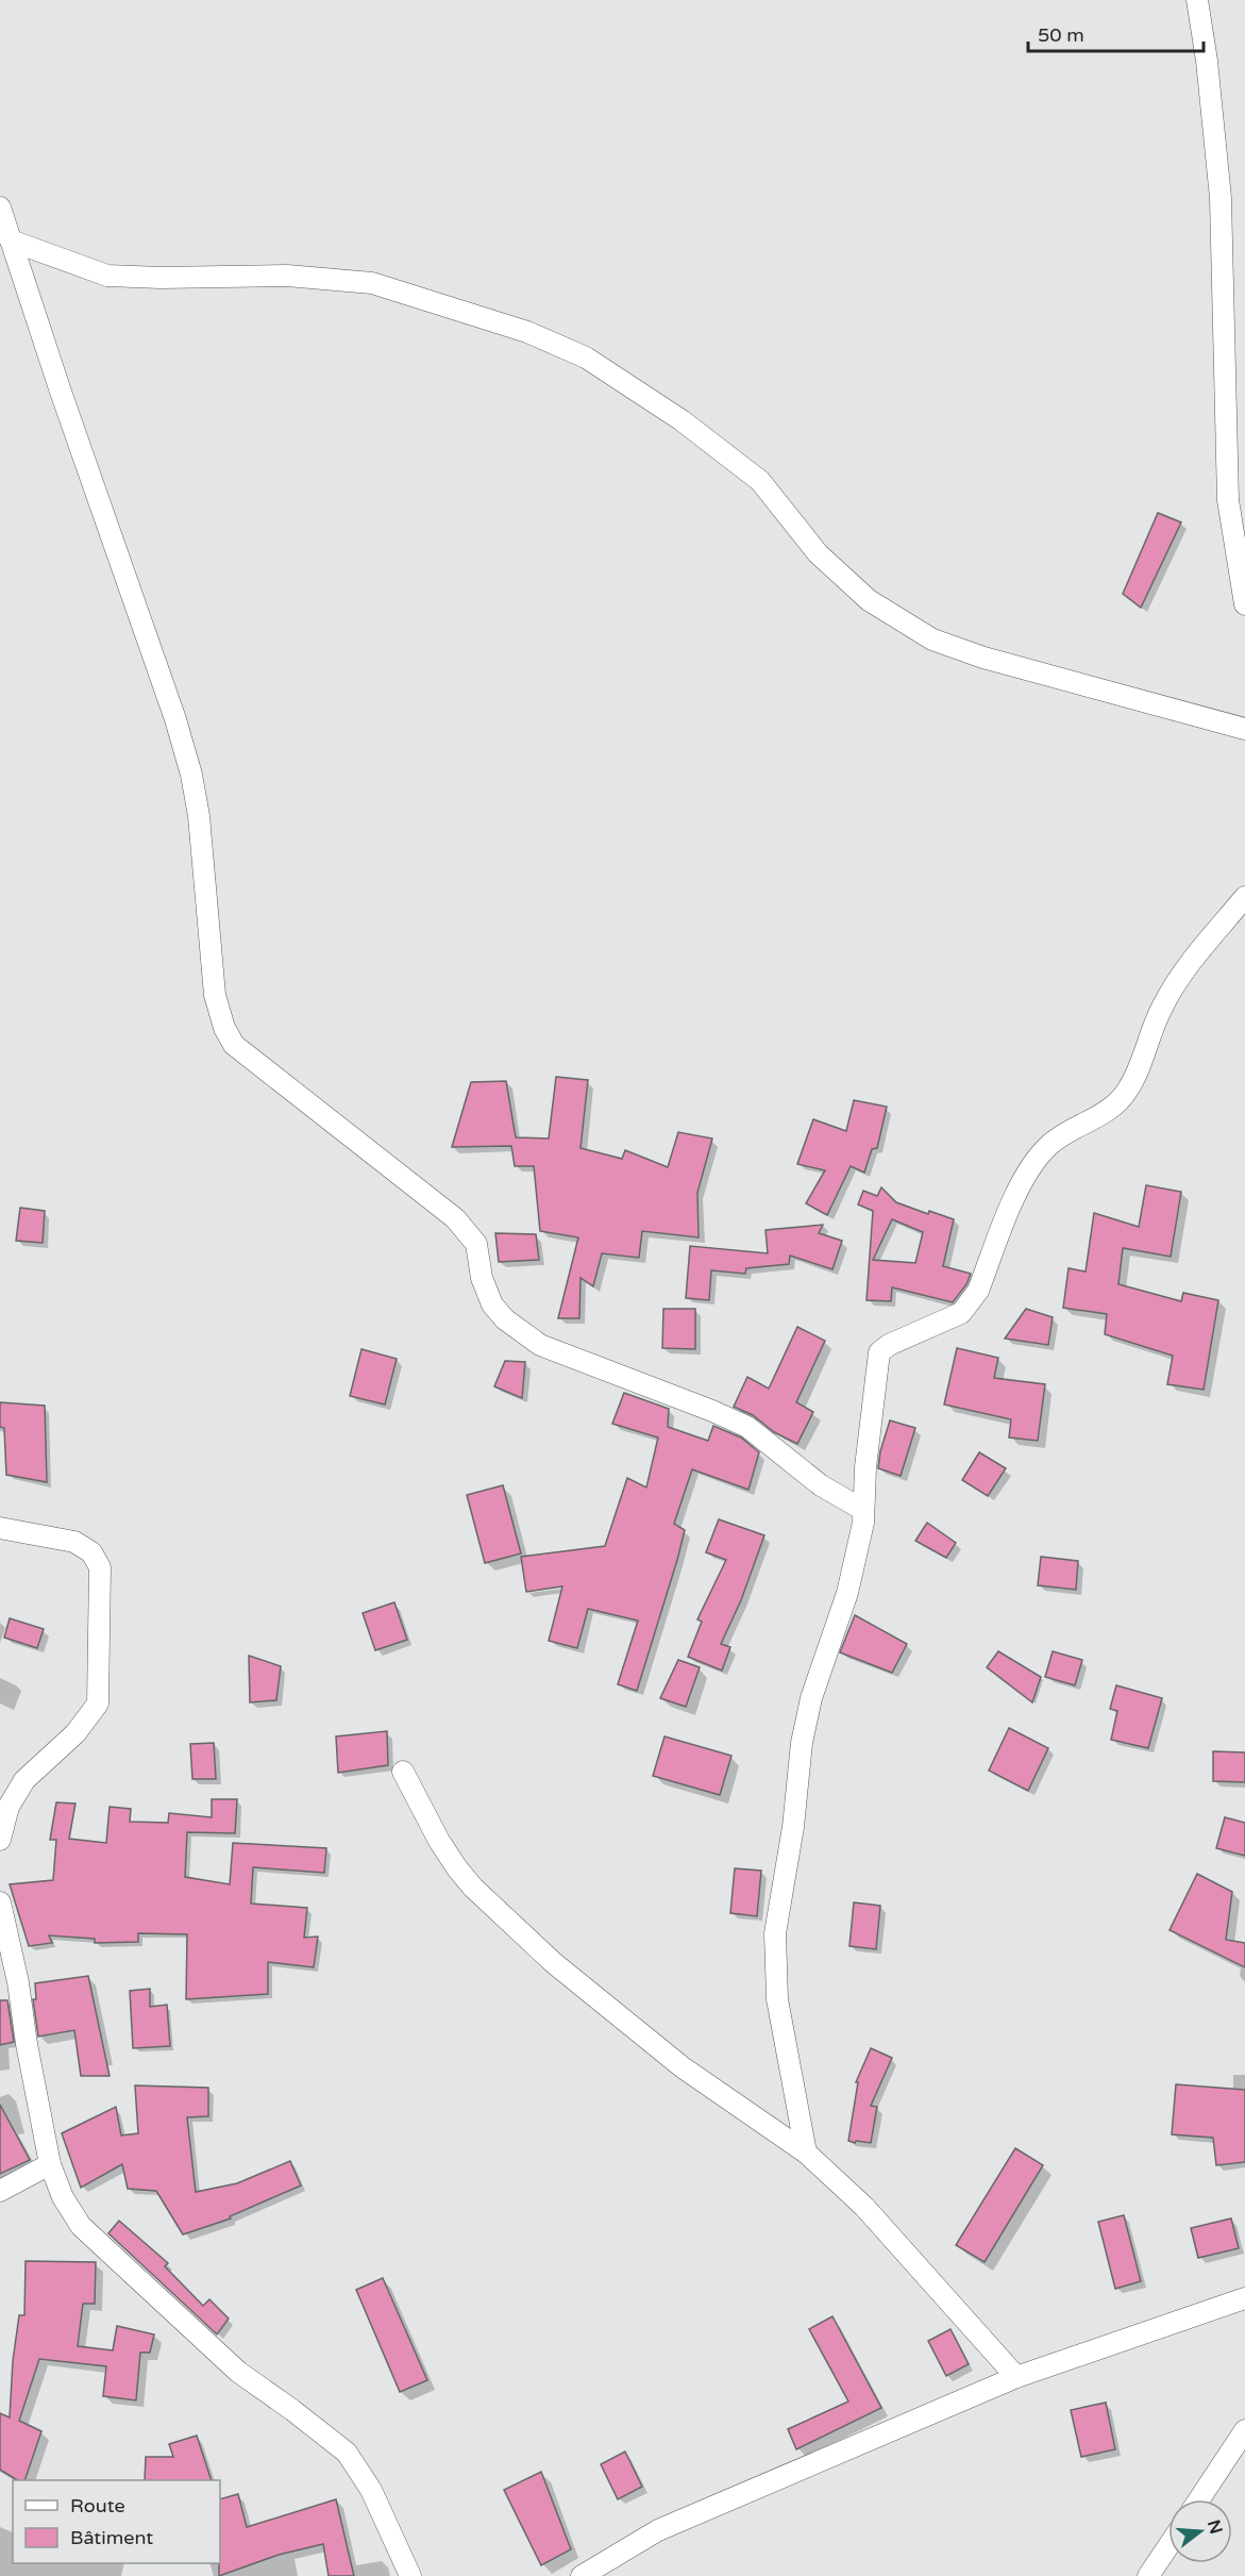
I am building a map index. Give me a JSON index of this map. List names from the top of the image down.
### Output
{
  "legend": ["Route", "Bâtiment"],
  "scale_bar": "50 m",
  "north": "right"
}
